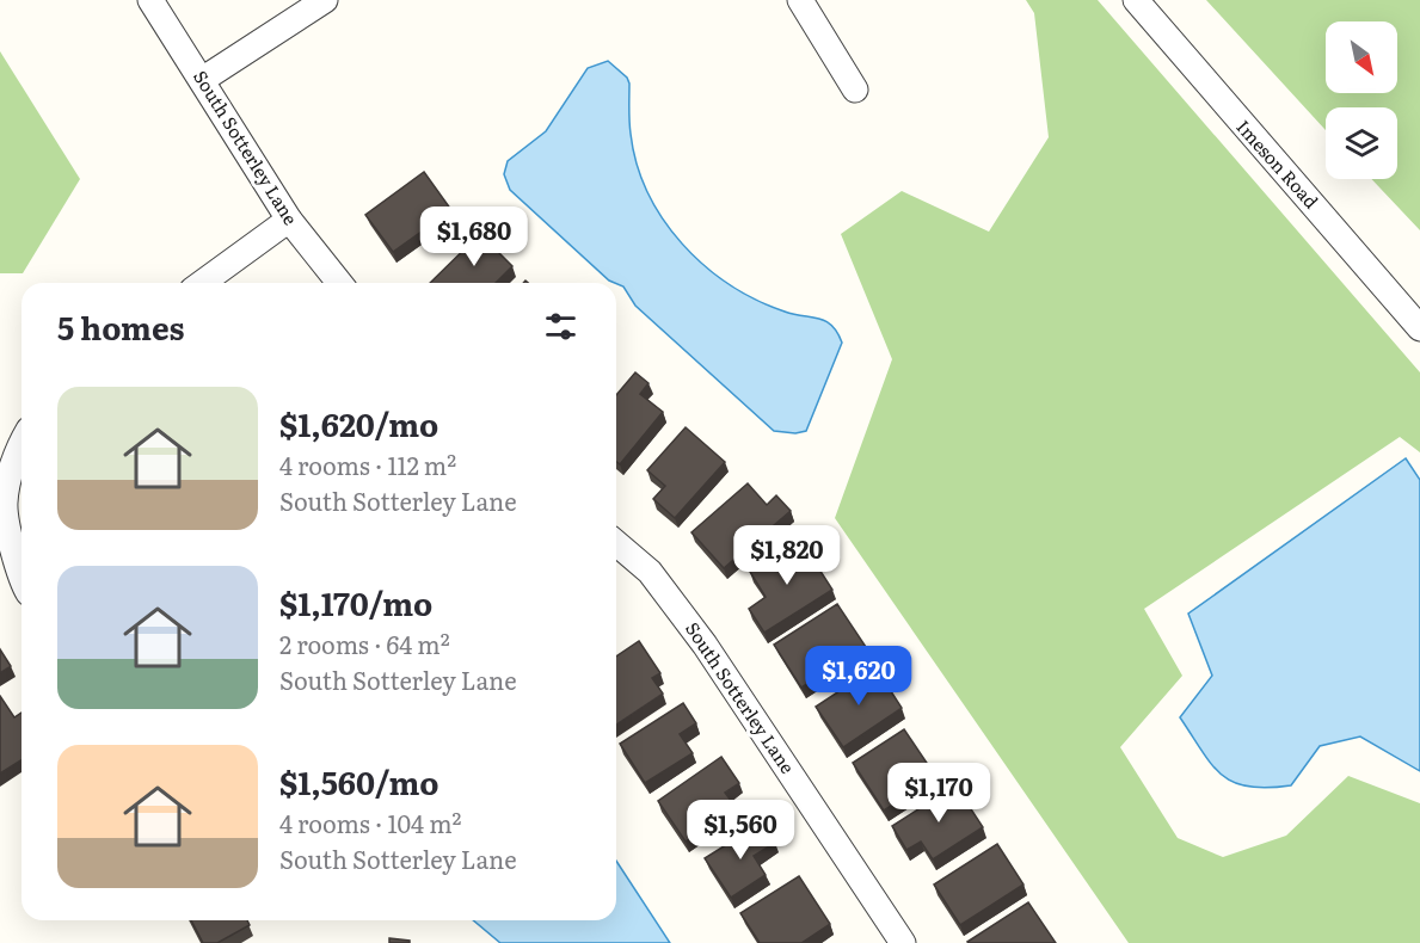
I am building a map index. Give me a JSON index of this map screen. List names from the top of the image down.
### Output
{
  "streets": {
    "street": ["South Sotterley Lane", "Imeson Road"]
  },
  "north": "bottom right",
  "page": {
    "price": [
      "$1,680",
      "$1,820",
      "$1,620",
      "$1,170",
      "$1,560"
    ],
    "heading": "5 homes",
    "list": [
      {
        "name": "$1,620/mo",
        "note": "4 rooms · 112 m² · South Sotterley Lane"
      },
      {
        "name": "$1,170/mo",
        "note": "2 rooms · 64 m² · South Sotterley Lane"
      },
      {
        "name": "$1,560/mo",
        "note": "4 rooms · 104 m² · South Sotterley Lane"
      }
    ]
  }
}
